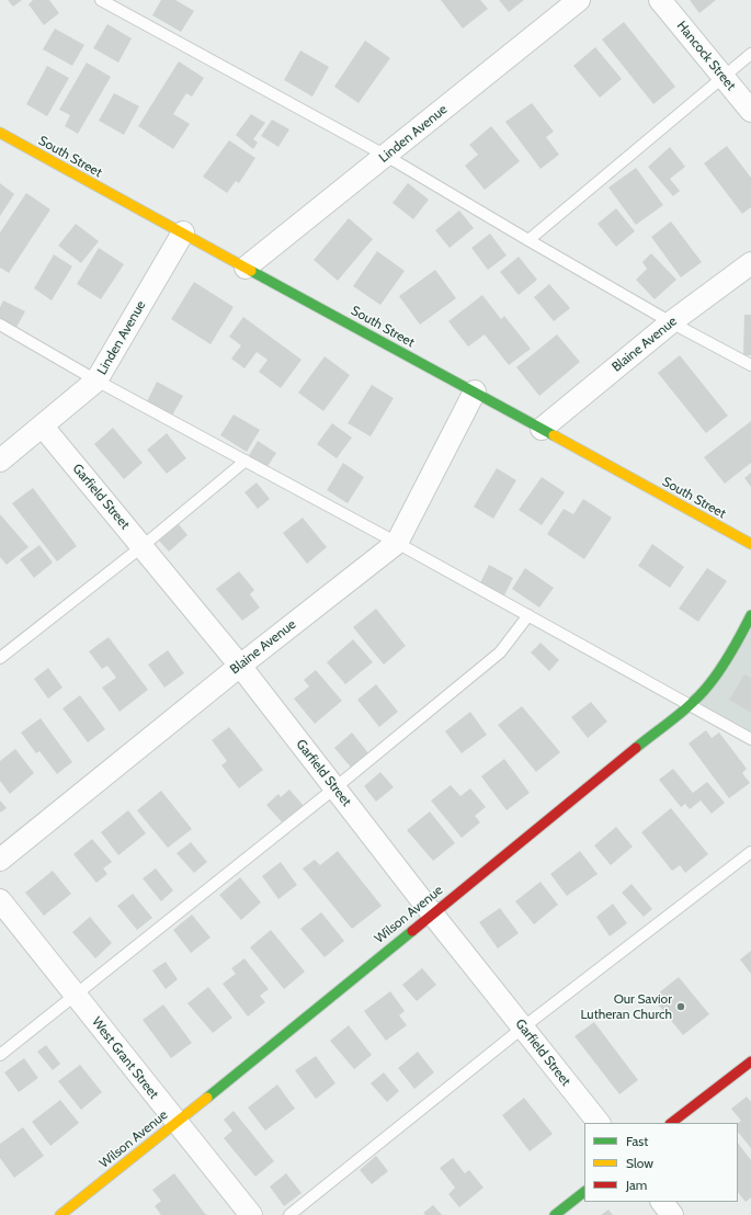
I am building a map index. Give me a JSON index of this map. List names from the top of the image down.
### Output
{
  "streets": {
    "street": [
      "Hancock Street",
      "Linden Avenue",
      "South Street",
      "Blaine Avenue",
      "Garfield Street",
      "Wilson Avenue",
      "West Grant Street"
    ]
  },
  "crossings": [
    ["Linden Avenue", "South Street"],
    ["Linden Avenue", "Garfield Street"],
    ["South Street", "Blaine Avenue"],
    ["Blaine Avenue", "Garfield Street"],
    ["Garfield Street", "Wilson Avenue"],
    ["Wilson Avenue", "West Grant Street"]
  ],
  "places": ["Our Savior Lutheran Church"],
  "legend": ["Fast", "Slow", "Jam"]
}
